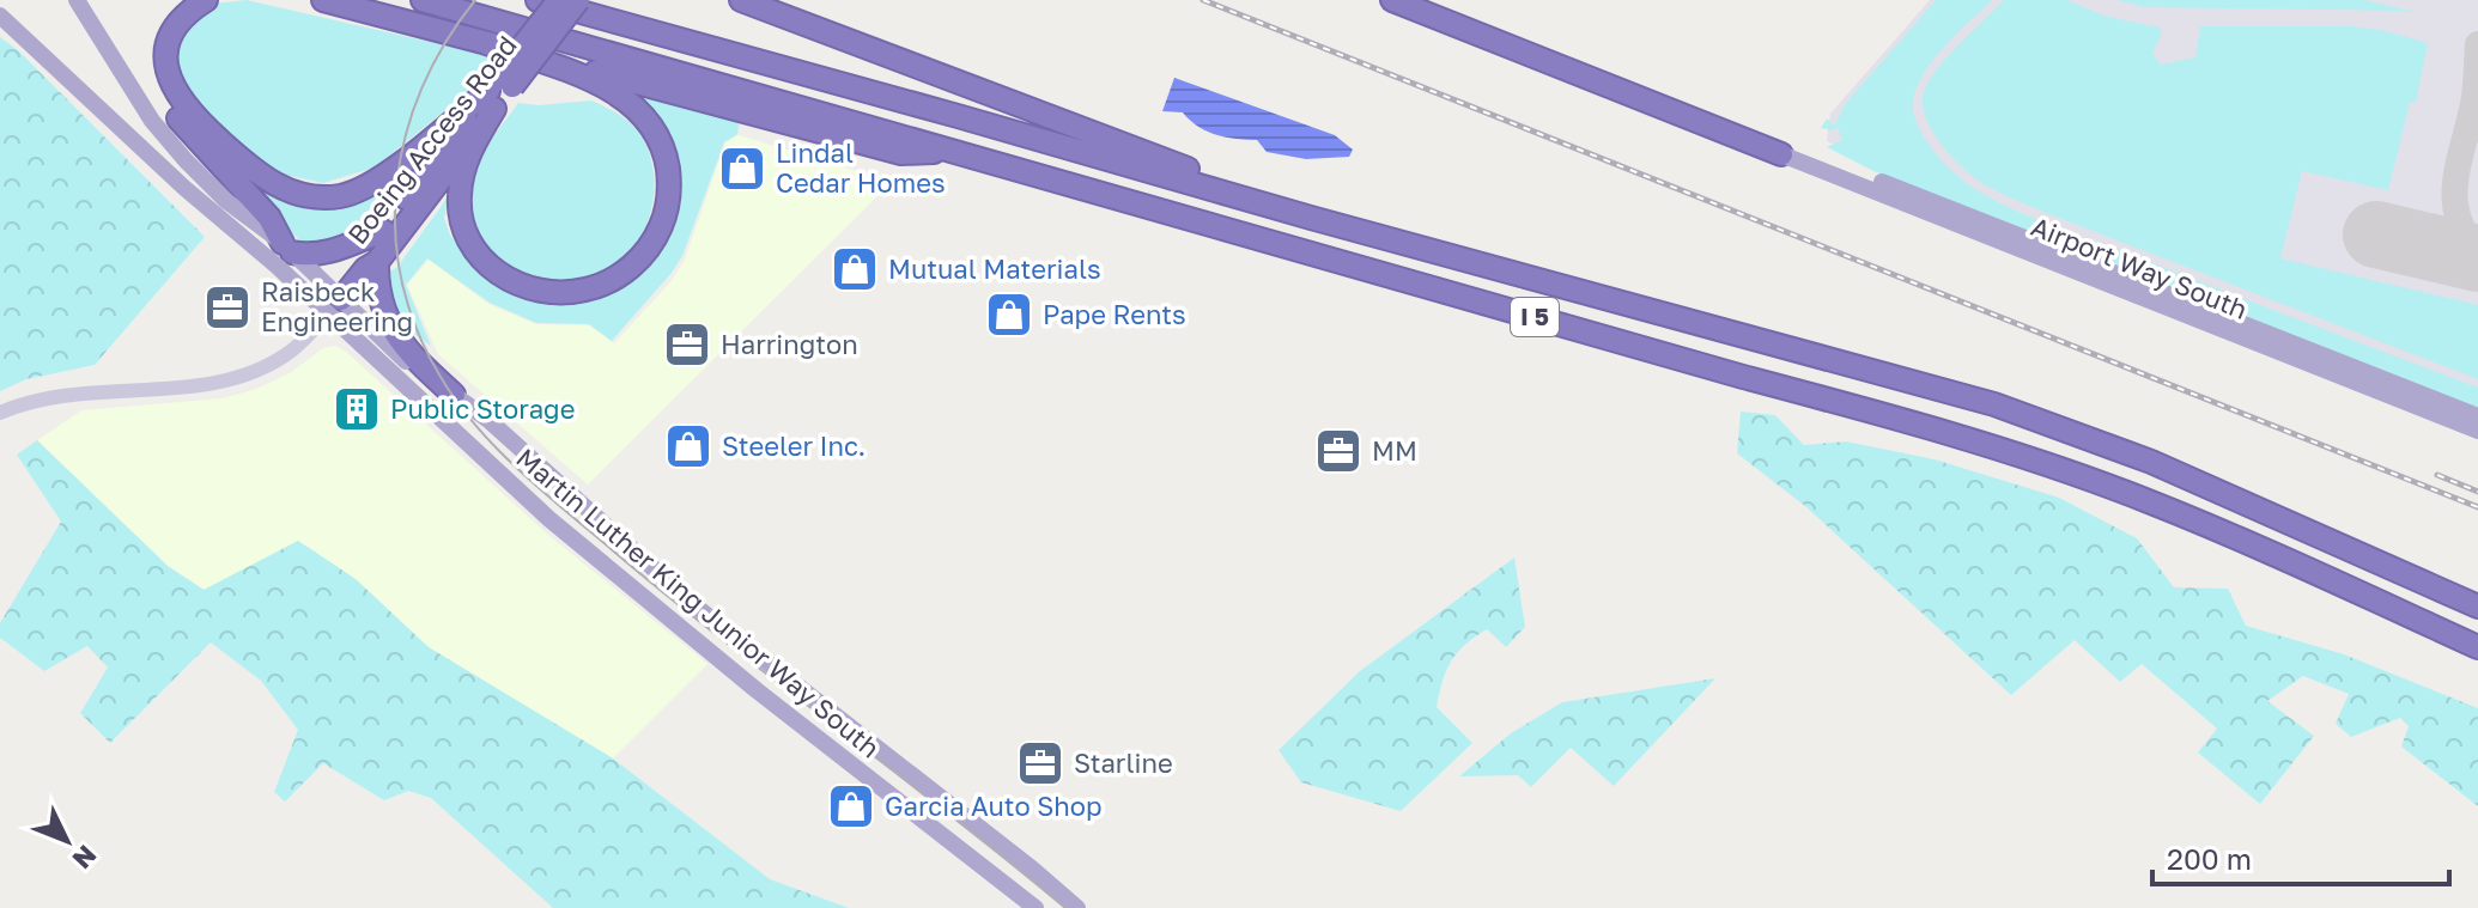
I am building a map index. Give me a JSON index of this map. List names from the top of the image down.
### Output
{
  "streets": {
    "highway": ["Boeing Access Road", "I 5"],
    "main road": ["Airport Way South", "Martin Luther King Junior Way South"]
  },
  "crossings": [
    ["Boeing Access Road", "Martin Luther King Junior Way South"]
  ],
  "places": {
    "shop": [
      "Lindal Cedar Homes",
      "Mutual Materials",
      "Pape Rents",
      "Steeler Inc.",
      "Garcia Auto Shop"
    ],
    "office": [
      "Raisbeck Engineering",
      "Harrington",
      "MM",
      "Starline"
    ],
    "building": ["Public Storage"]
  },
  "scale_bar": "200 m",
  "north": "bottom right"
}
